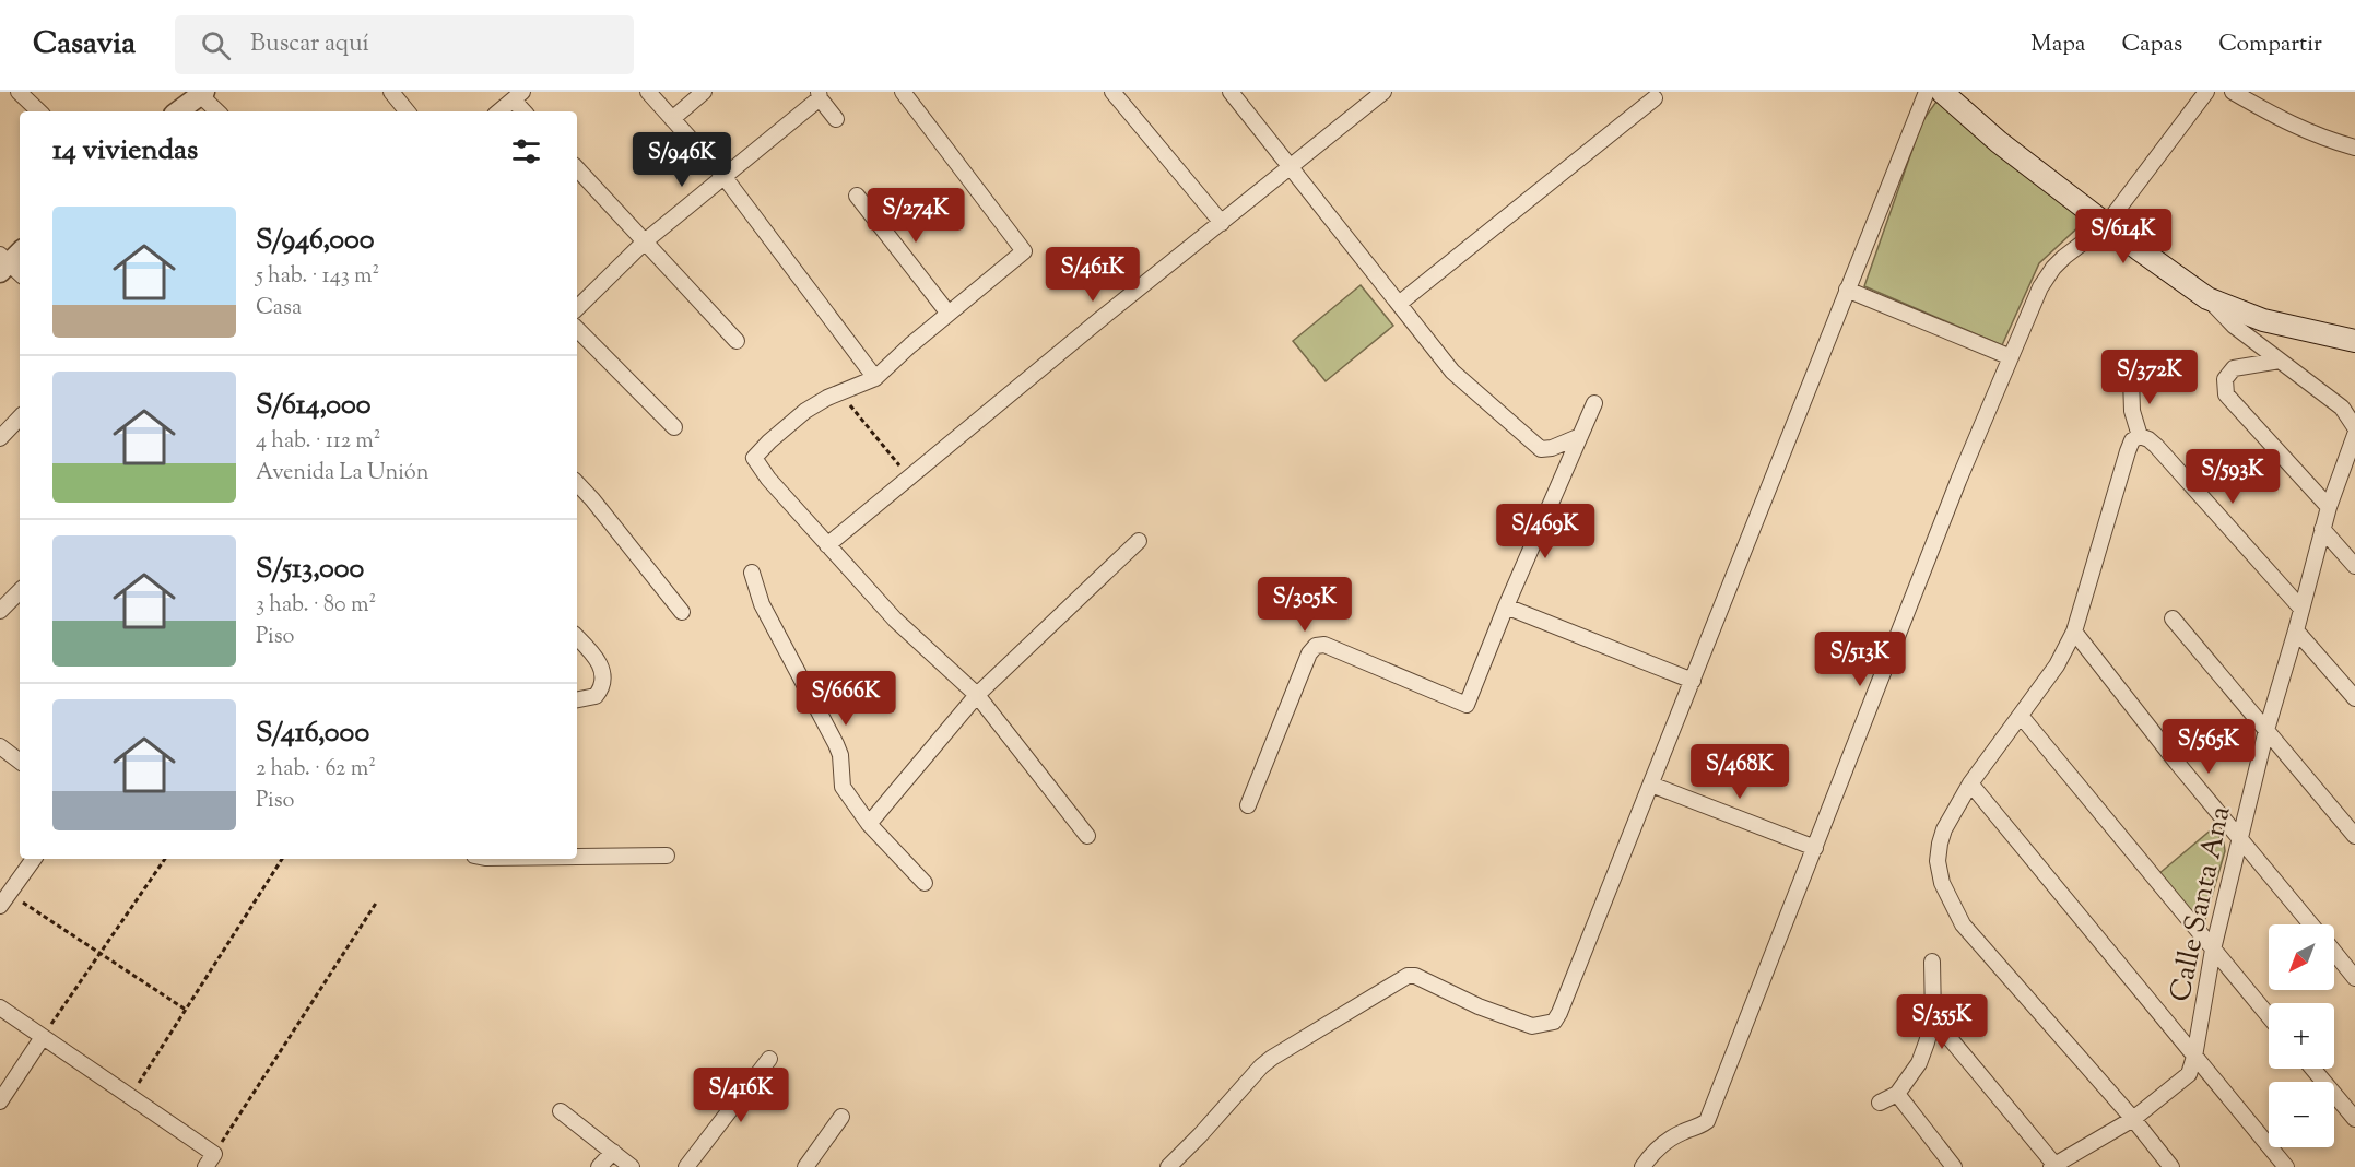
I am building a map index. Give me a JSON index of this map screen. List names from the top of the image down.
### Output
{
  "streets": {
    "street": ["Calle Santa Ana"]
  },
  "north": "bottom left",
  "page": {
    "header": "Casavia",
    "search": "Buscar aquí",
    "nav": ["Mapa", "Capas", "Compartir"],
    "heading": "14 viviendas",
    "price": [
      "S/946K",
      "S/274K",
      "S/614K",
      "S/461K",
      "S/372K",
      "S/593K",
      "S/469K",
      "S/305K",
      "S/513K",
      "S/666K",
      "S/565K",
      "S/468K",
      "S/355K",
      "S/416K"
    ],
    "list": [
      {
        "name": "S/946,000",
        "note": "5 hab. · 143 m² · Casa"
      },
      {
        "name": "S/614,000",
        "note": "4 hab. · 112 m² · Avenida La Unión"
      },
      {
        "name": "S/513,000",
        "note": "3 hab. · 80 m² · Piso"
      },
      {
        "name": "S/416,000",
        "note": "2 hab. · 62 m² · Piso"
      }
    ],
    "map_buttons": ["+", "−"]
  }
}
